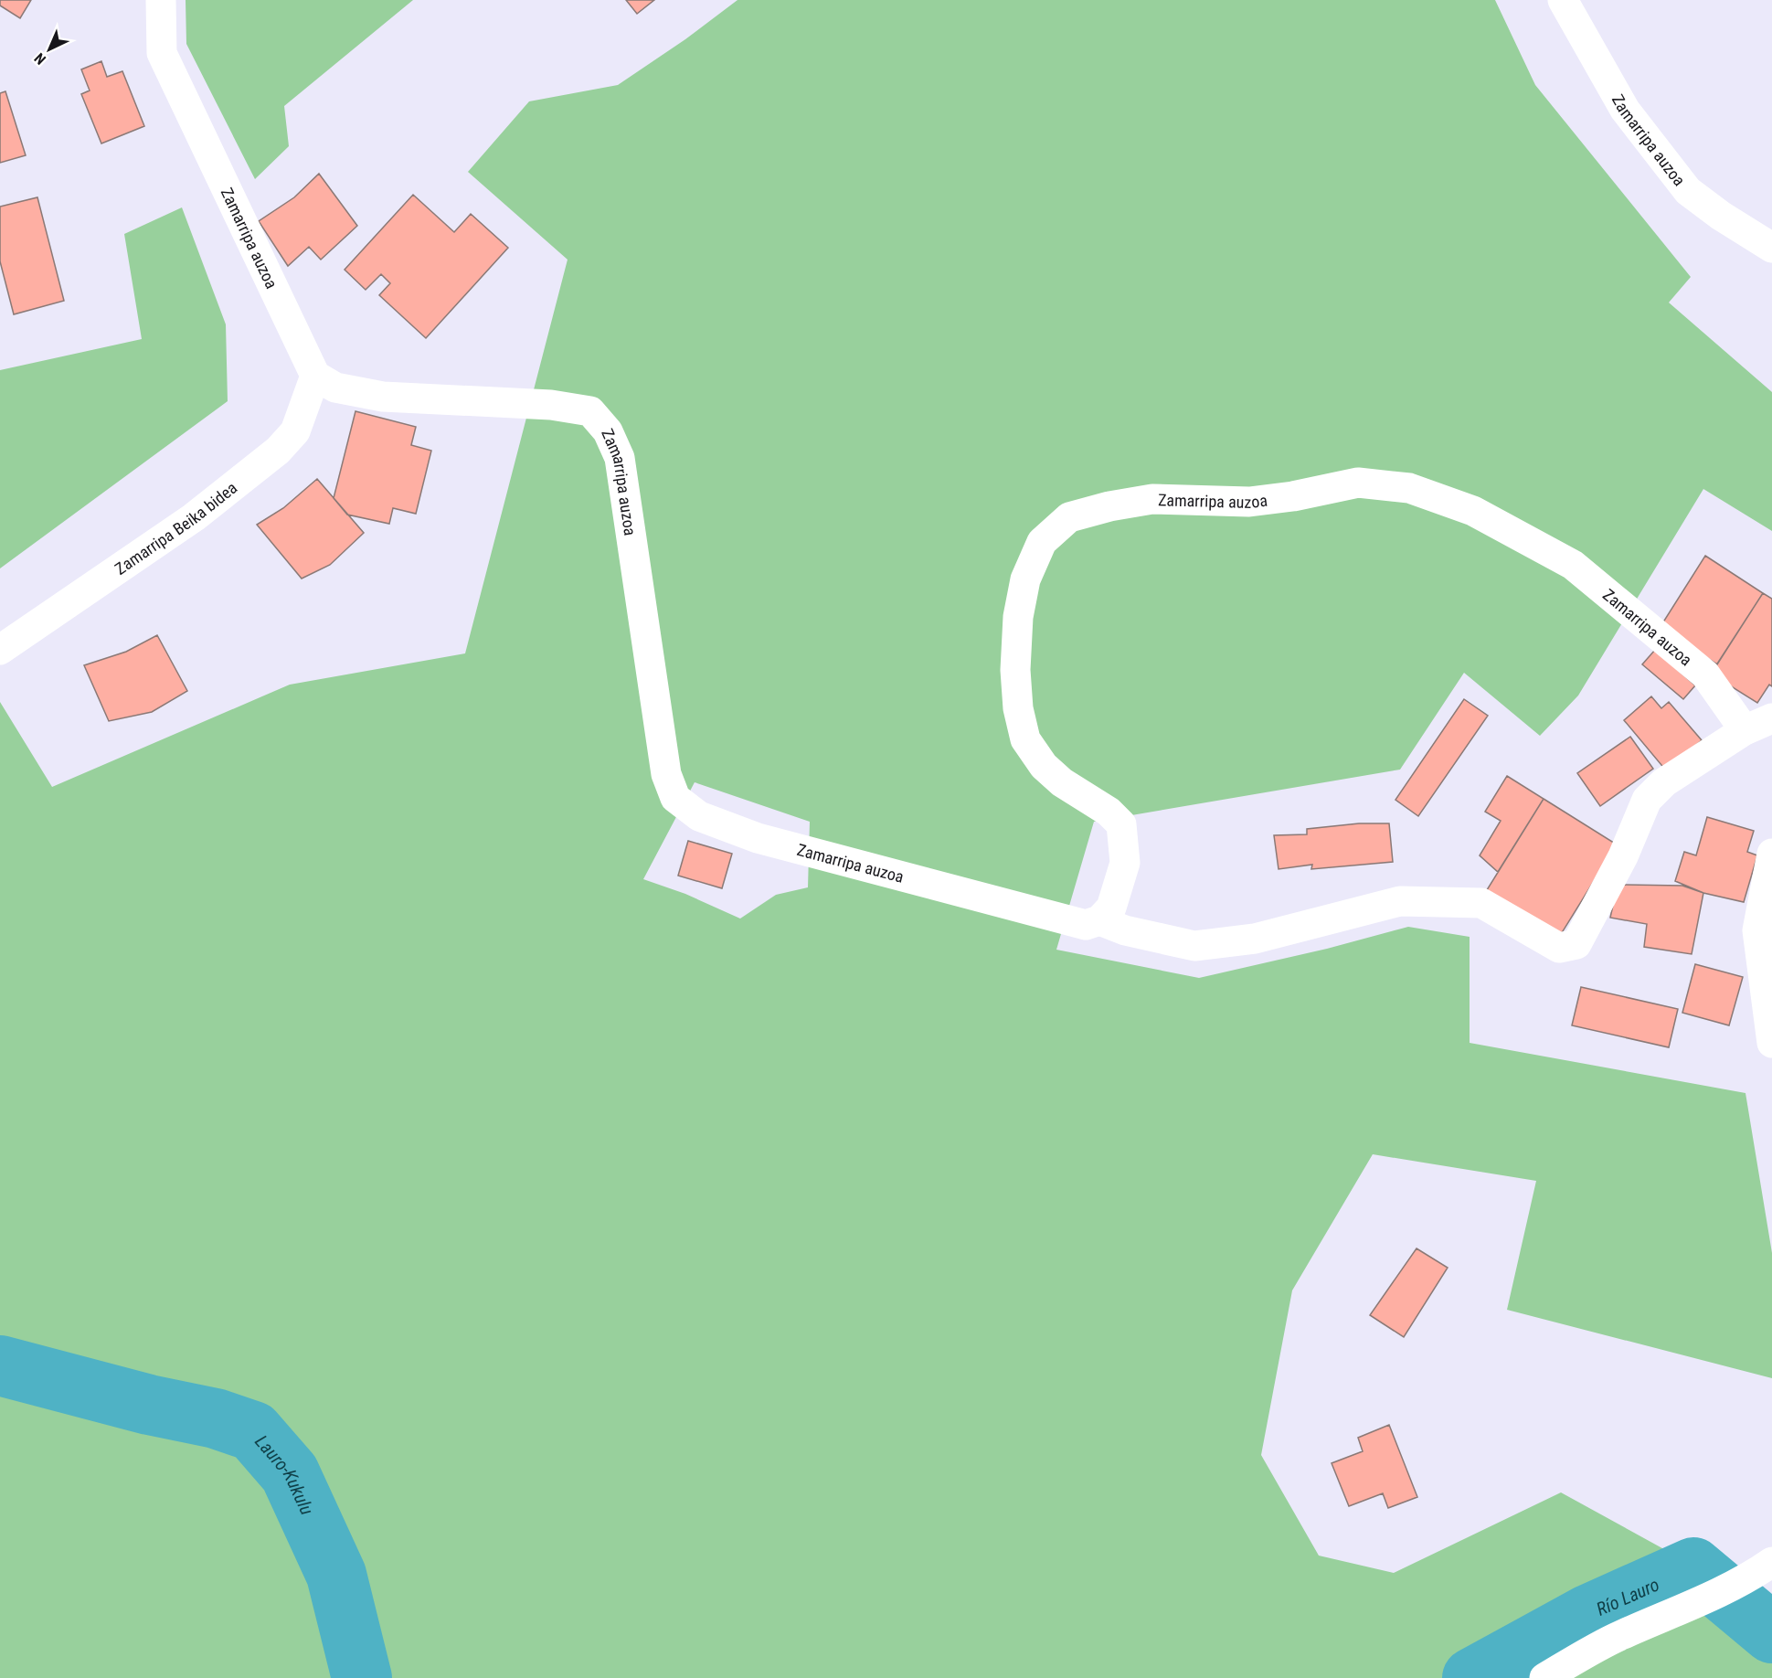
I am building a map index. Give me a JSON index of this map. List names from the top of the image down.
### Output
{
  "streets": {
    "street": ["Zamarripa auzoa", "Zamarripa Beika bidea"]
  },
  "crossings": [
    ["Zamarripa auzoa", "Zamarripa Beika bidea"]
  ],
  "water": ["Lauro-Kukulu", "Río Lauro"],
  "north": "bottom left"
}
